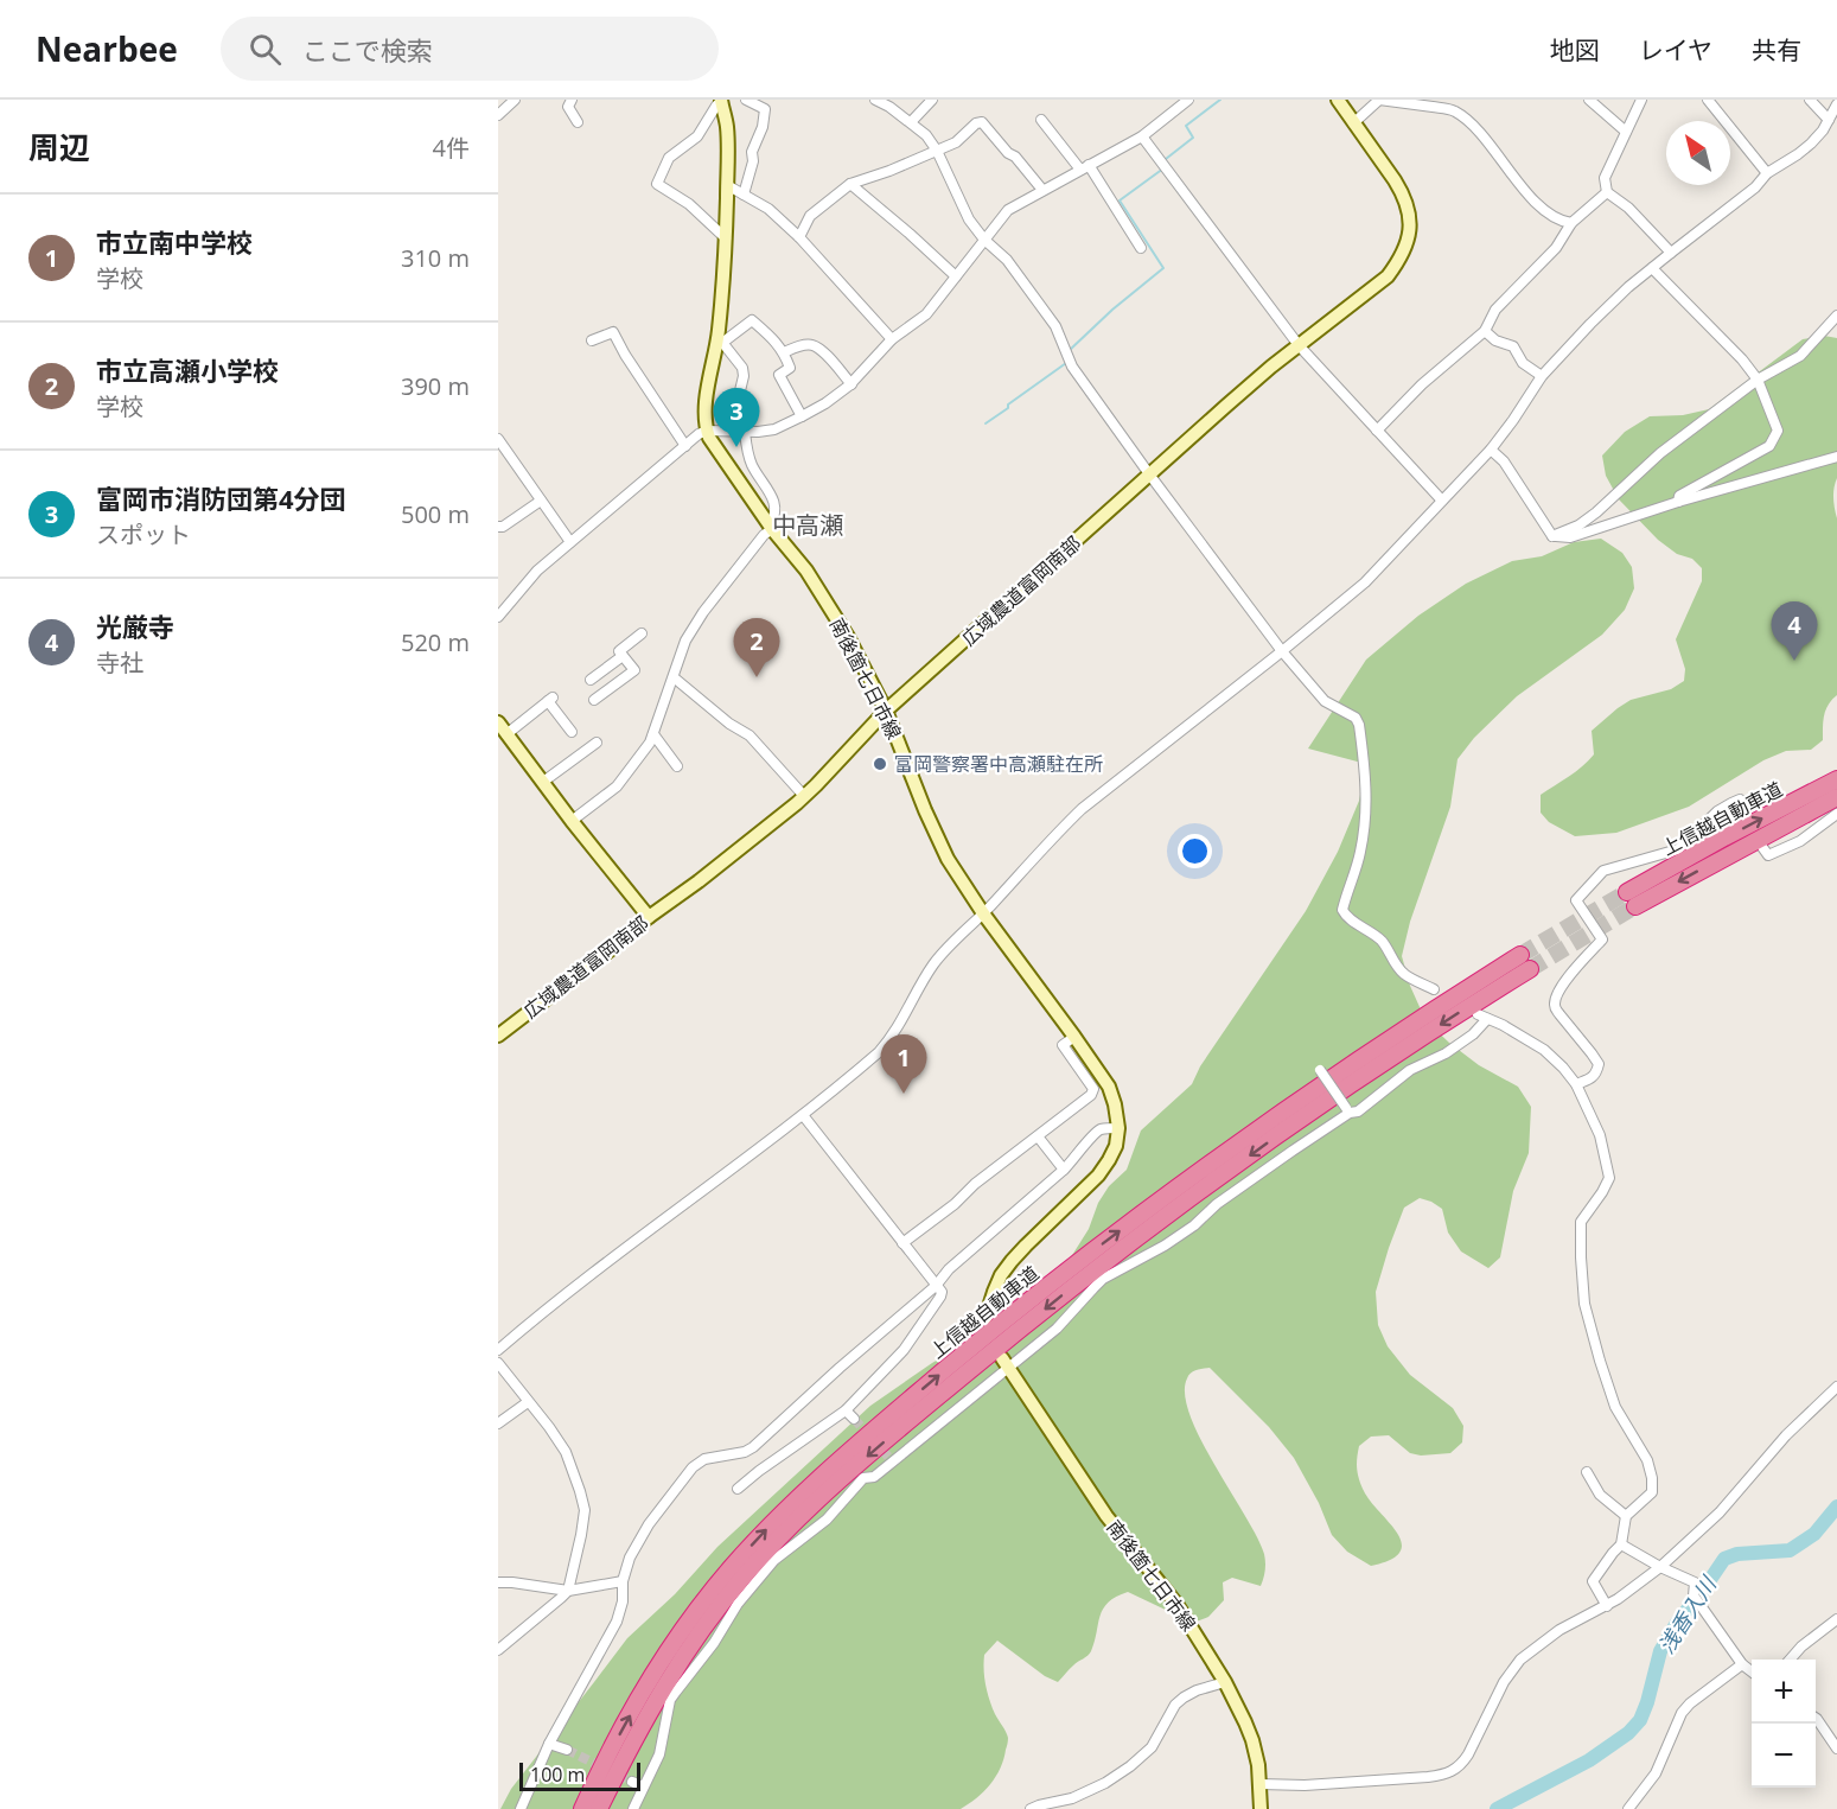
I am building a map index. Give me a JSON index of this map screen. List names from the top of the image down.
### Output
{
  "streets": {
    "highway": ["上信越自動車道"],
    "main road": ["広域農道富岡南部", "南後箇七日市線"]
  },
  "crossings": [
    ["広域農道富岡南部", "南後箇七日市線"]
  ],
  "districts": ["中高瀬"],
  "water": ["浅香入川"],
  "places": ["富岡警察署中高瀬駐在所"],
  "scale_bar": "100 m",
  "north": "top left",
  "page": {
    "header": "Nearbee",
    "search": "ここで検索",
    "nav": ["地図", "レイヤ", "共有"],
    "heading": ["周辺", "4件"],
    "list": [
      {
        "mark": "1",
        "name": "市立南中学校",
        "note": "学校",
        "value": "310 m"
      },
      {
        "mark": "2",
        "name": "市立高瀬小学校",
        "note": "学校",
        "value": "390 m"
      },
      {
        "mark": "3",
        "name": "富岡市消防団第4分団",
        "note": "スポット",
        "value": "500 m"
      },
      {
        "mark": "4",
        "name": "光厳寺",
        "note": "寺社",
        "value": "520 m"
      }
    ],
    "pins": [
      "3",
      "4",
      "2",
      "1"
    ],
    "map_buttons": ["+", "−"],
    "scale": "100 m"
  }
}
